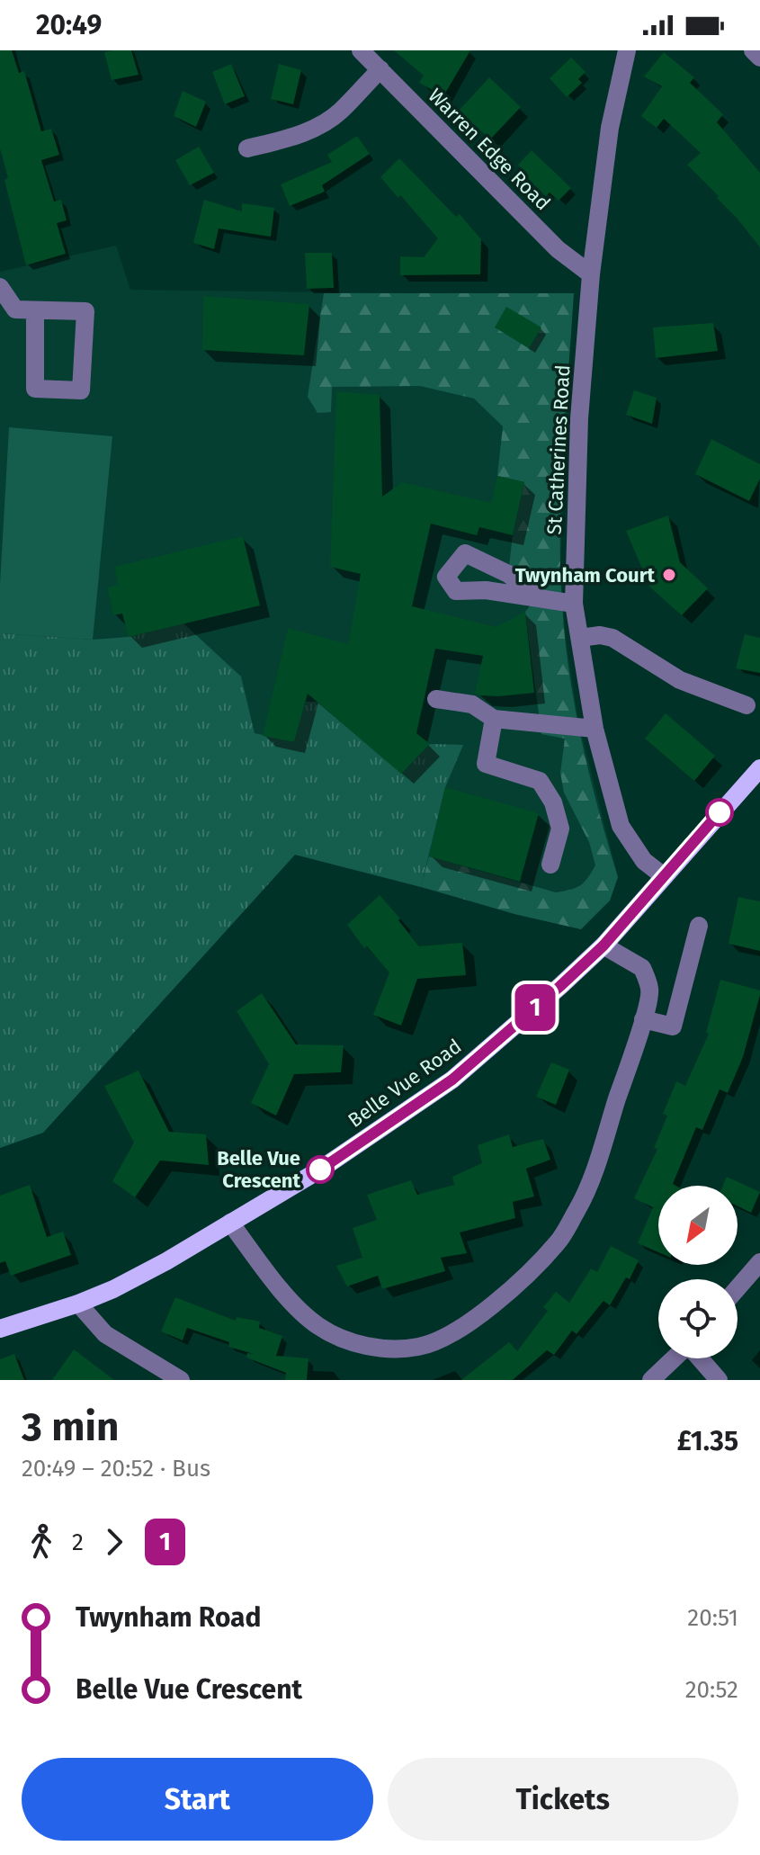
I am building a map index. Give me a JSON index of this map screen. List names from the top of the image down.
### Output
{
  "streets": {
    "main road": ["Belle Vue Road"],
    "street": ["Warren Edge Road", "St Catherines Road"]
  },
  "crossings": [
    ["Warren Edge Road", "St Catherines Road"],
    ["St Catherines Road", "Belle Vue Road"]
  ],
  "places": ["Twynham Court", "Belle Vue Crescent"],
  "lines": ["bus line 1"],
  "north": "bottom left",
  "page": {
    "status": "20:49",
    "on_map": "1",
    "heading": ["3 min", "20:49 – 20:52 · Bus", "£1.35"],
    "legs": ["2", "1"],
    "list": [
      {
        "name": "Twynham Road",
        "value": "20:51"
      },
      {
        "name": "Belle Vue Crescent",
        "value": "20:52"
      }
    ],
    "buttons": ["Start", "Tickets"]
  }
}
